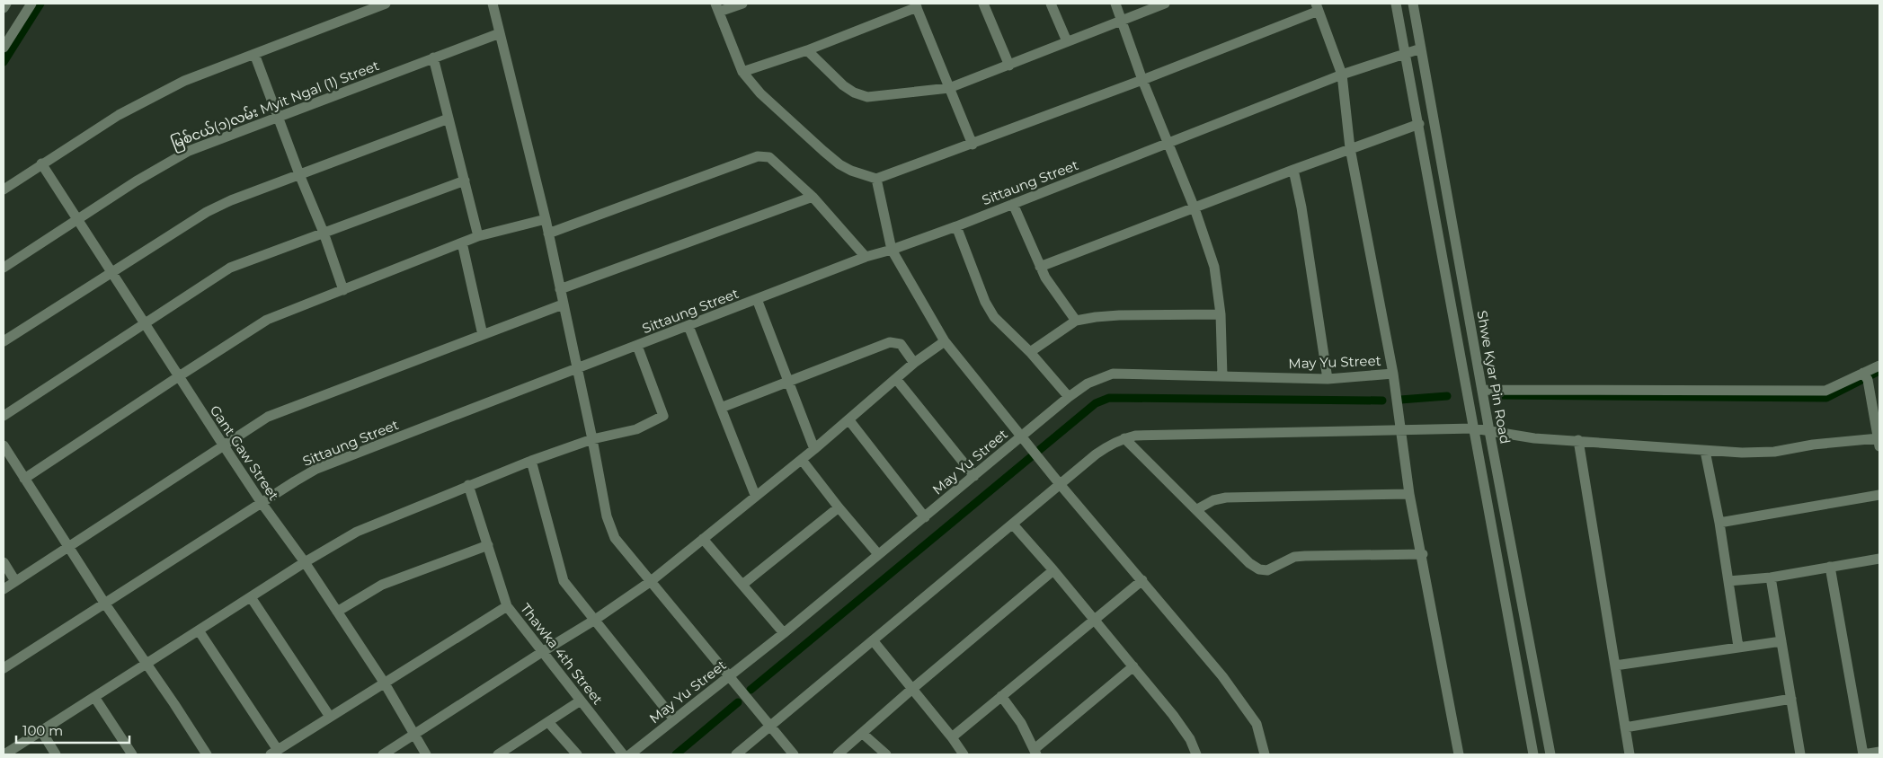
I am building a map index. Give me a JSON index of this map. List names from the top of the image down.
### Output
{
  "streets": {
    "street": [
      "မြစ်ငယ်(၁)လမ်း Myit Ngal (1) Street",
      "Sittaung Street",
      "May Yu Street",
      "Shwe Kyar Pin Road",
      "Gant Gaw Street",
      "Thawka 4th Street"
    ]
  },
  "crossings": [
    ["မြစ်ငယ်(၁)လမ်း Myit Ngal (1) Street", "Gant Gaw Street"],
    ["Sittaung Street", "Shwe Kyar Pin Road"],
    ["Sittaung Street", "Gant Gaw Street"]
  ],
  "scale_bar": "100 m"
}
